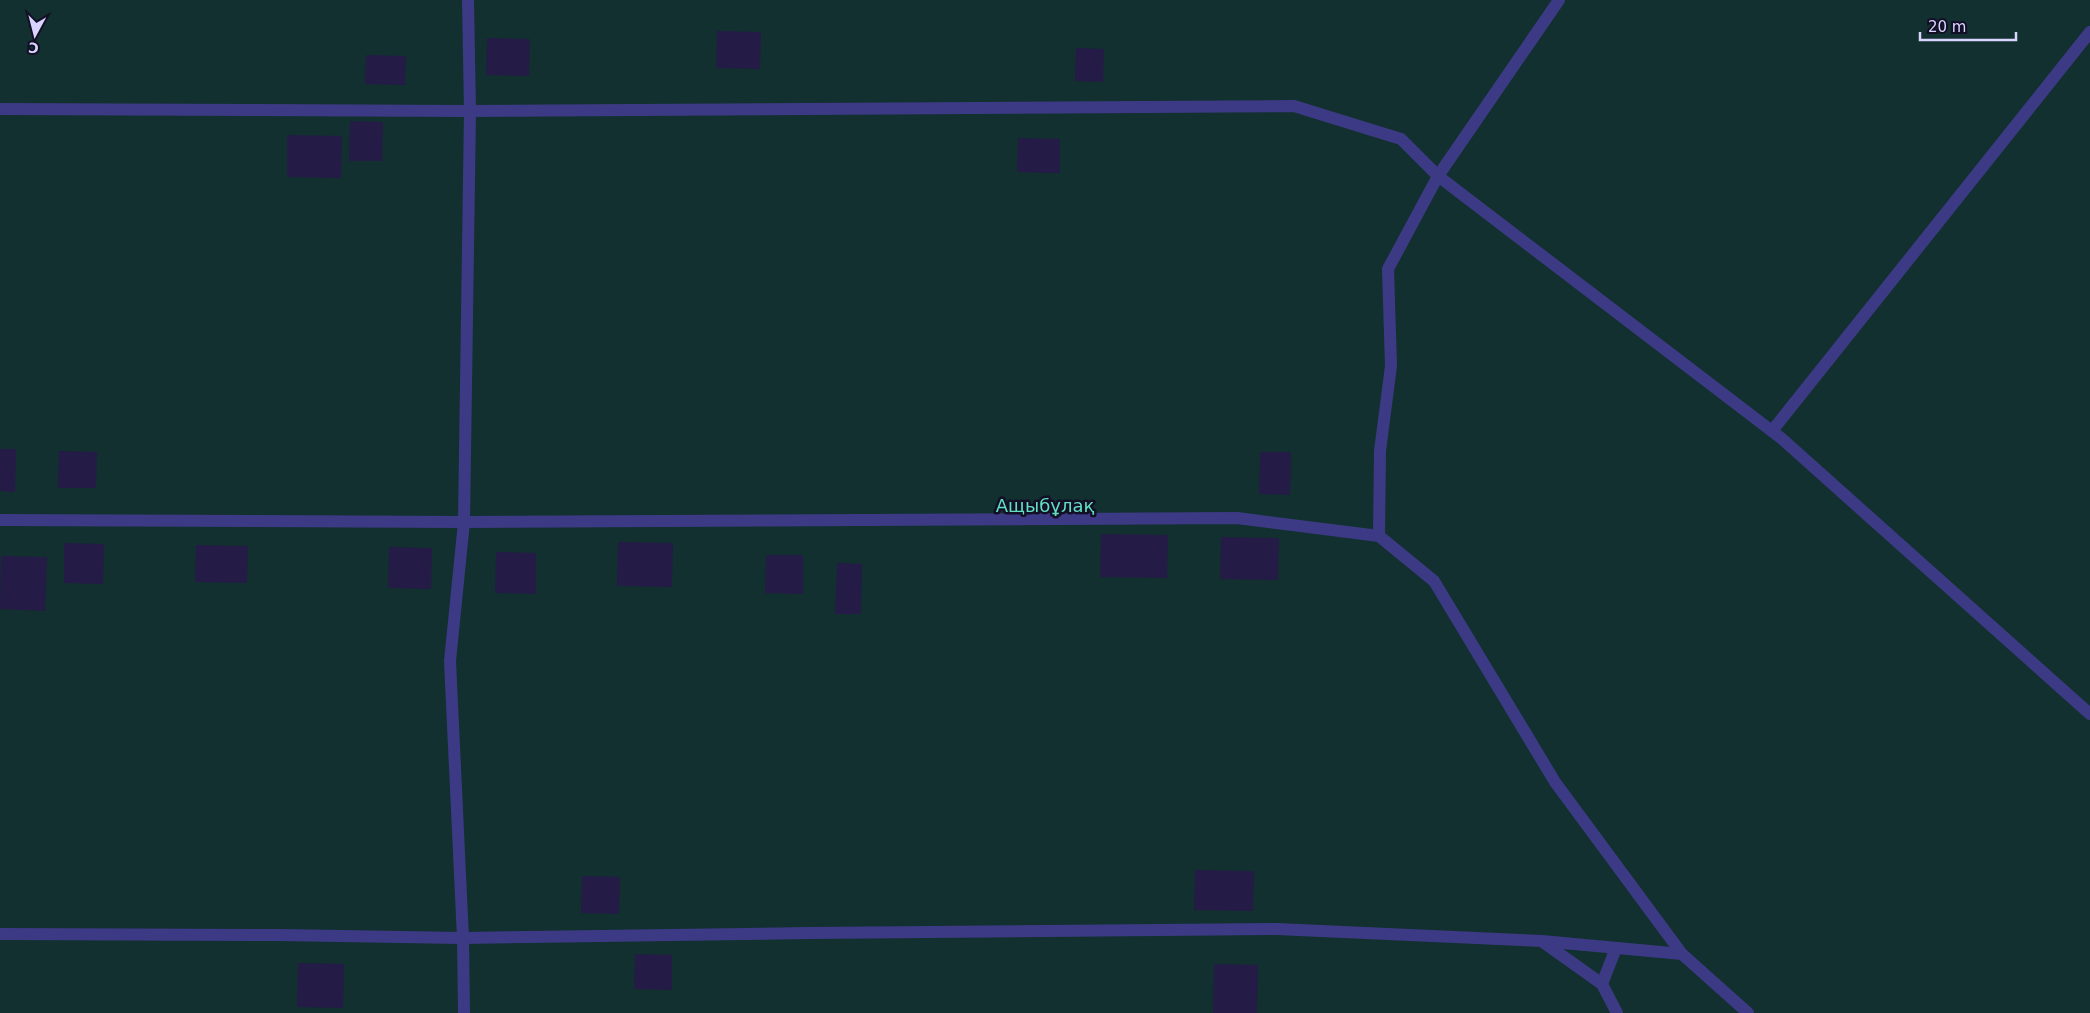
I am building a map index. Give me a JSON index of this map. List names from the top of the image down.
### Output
{
  "parks": ["Ащыбұлақ"],
  "scale_bar": "20 m",
  "north": "bottom"
}
